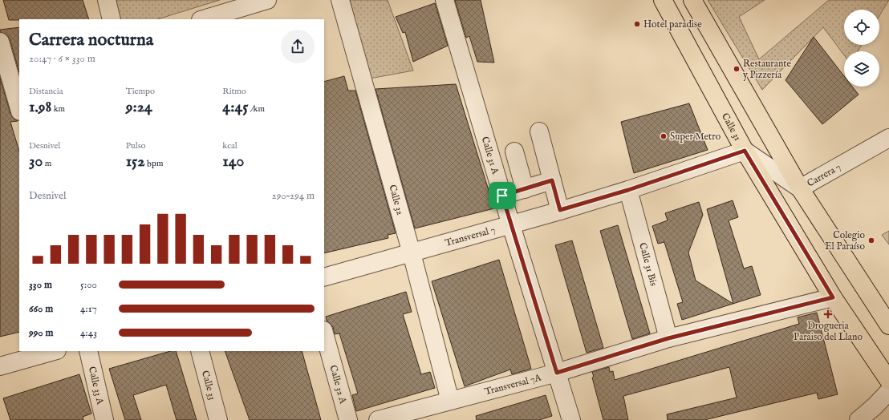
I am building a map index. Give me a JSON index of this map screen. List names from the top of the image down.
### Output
{
  "streets": {
    "main road": ["Calle 31"],
    "street": [
      "Calle 31 A",
      "Carrera 7",
      "Calle 32",
      "Transversal 7",
      "Calle 31 Bis",
      "Calle 32 A",
      "Transversal 7A",
      "Calle 33 A",
      "Calle 33"
    ]
  },
  "crossings": [
    ["Calle 31", "Carrera 7"],
    ["Calle 31", "Transversal 7"],
    ["Calle 31", "Transversal 7A"],
    ["Calle 31 A", "Transversal 7"],
    ["Calle 31 A", "Transversal 7A"],
    ["Carrera 7", "Transversal 7"],
    ["Calle 32", "Transversal 7"],
    ["Calle 32", "Transversal 7A"],
    ["Transversal 7", "Calle 31 Bis"],
    ["Calle 31 Bis", "Transversal 7A"]
  ],
  "places": {
    "other": [
      "Hotel paradise",
      "Restaurante y Pizzería",
      "Super Metro",
      "Colegio El Paraíso"
    ],
    "health": ["Drogueria Paraiso del Llano"]
  },
  "page": {
    "heading": ["Carrera nocturna", "20:47 · 6 × 330 m"],
    "stats": [
      ["Distancia", "1.98 km"],
      ["Tiempo", "9:24"],
      ["Ritmo", "4:45 /km"],
      ["Desnivel", "30 m"],
      ["Pulso", "152 bpm"],
      ["kcal", "140"]
    ],
    "chart": ["Desnivel", "290–294 m"],
    "list": [
      {
        "name": "330 m",
        "note": "5:00"
      },
      {
        "name": "660 m",
        "note": "4:17"
      },
      {
        "name": "990 m",
        "note": "4:43"
      }
    ]
  }
}
